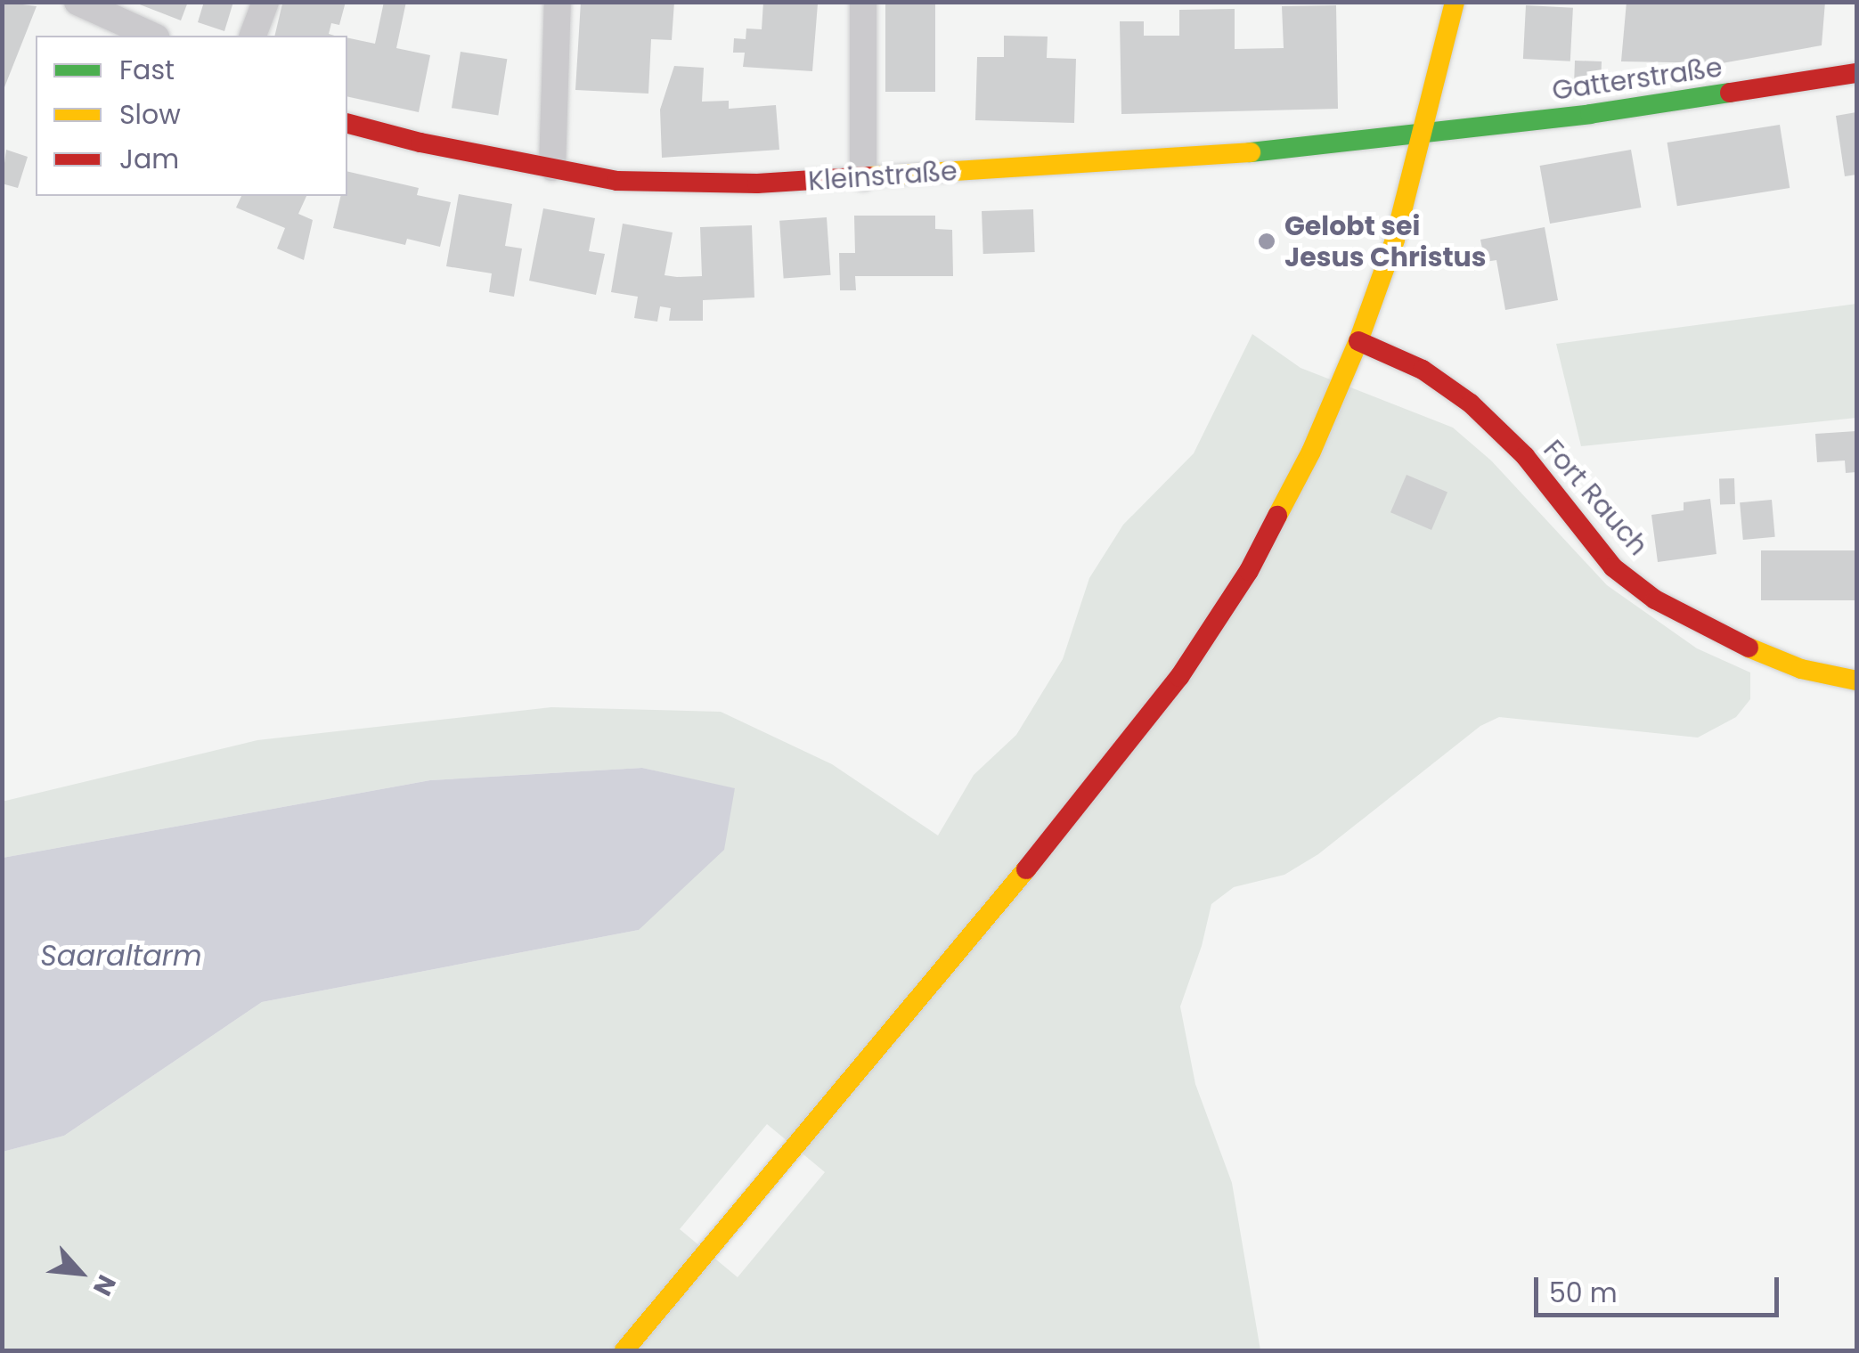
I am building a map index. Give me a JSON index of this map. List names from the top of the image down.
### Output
{
  "streets": {
    "street": ["Gatterstraße", "Kleinstraße", "Fort Rauch"]
  },
  "crossings": [
    ["Gatterstraße", "Kleinstraße"]
  ],
  "water": ["Saaraltarm"],
  "places": ["Gelobt sei Jesus Christus"],
  "legend": ["Fast", "Slow", "Jam"],
  "scale_bar": "50 m",
  "north": "bottom right"
}
